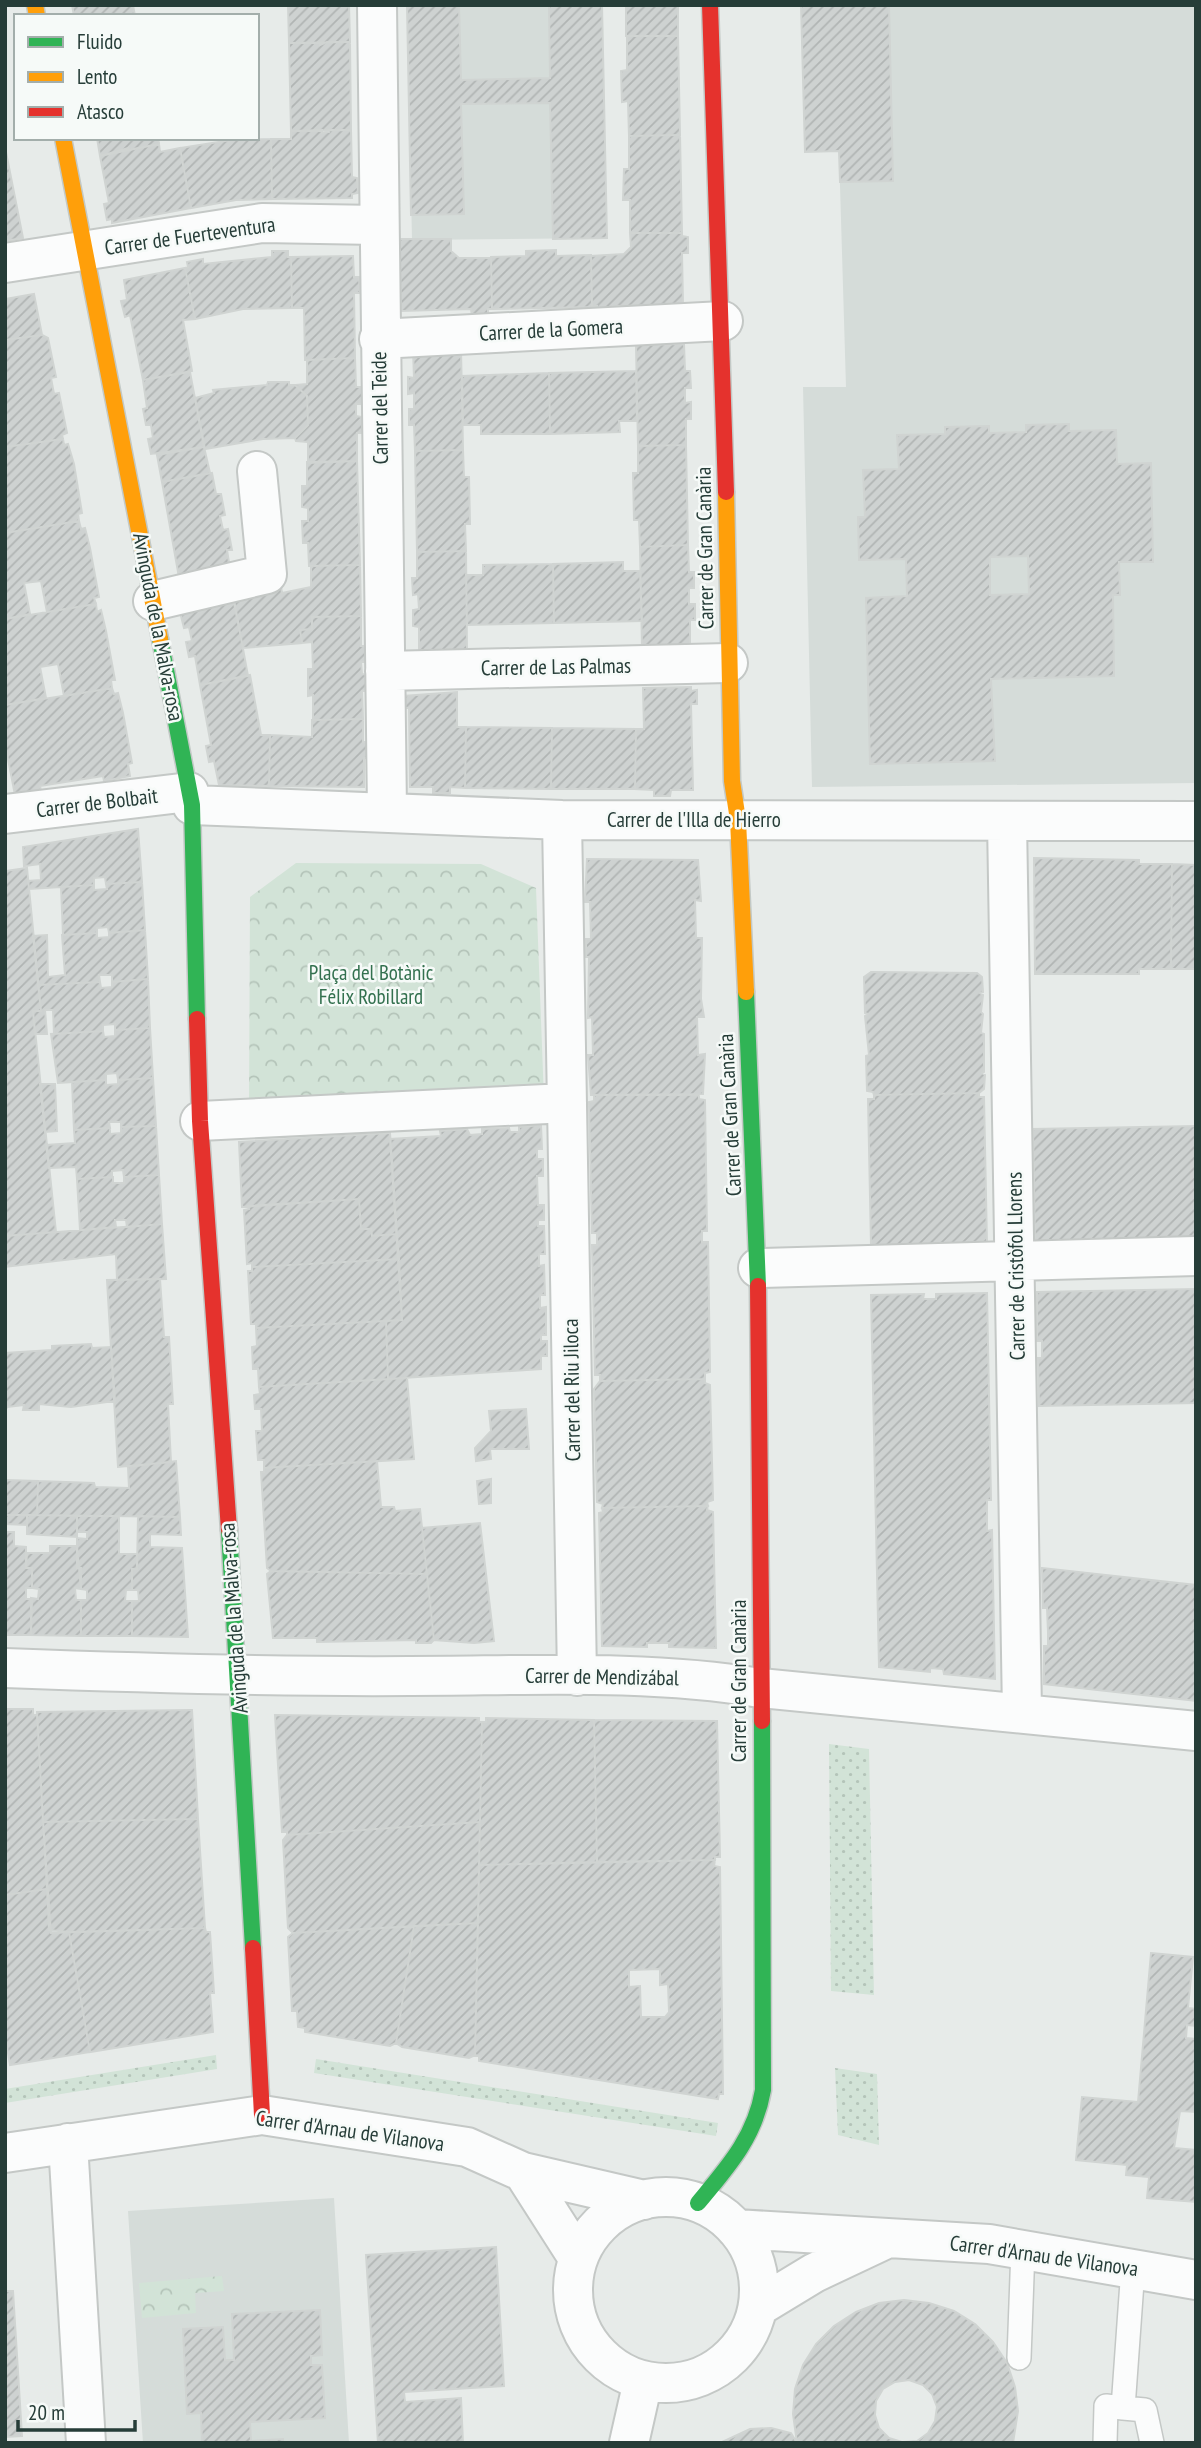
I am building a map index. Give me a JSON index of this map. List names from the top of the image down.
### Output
{
  "streets": {
    "street": [
      "Carrer de Fuerteventura",
      "Carrer de la Gomera",
      "Carrer del Teide",
      "Carrer de Gran Canària",
      "Avinguda de la Malva-rosa",
      "Carrer de Las Palmas",
      "Carrer de Bolbait",
      "Carrer de l'Illa de Hierro",
      "Carrer de Cristòfol Llorens",
      "Carrer del Riu Jiloca",
      "Carrer de Mendizábal",
      "Carrer d'Arnau de Vilanova"
    ]
  },
  "crossings": [
    ["Carrer de Fuerteventura", "Carrer del Teide"],
    ["Carrer de Fuerteventura", "Avinguda de la Malva-rosa"],
    ["Carrer de la Gomera", "Carrer del Teide"],
    ["Carrer de la Gomera", "Carrer de Gran Canària"],
    ["Carrer del Teide", "Carrer de Las Palmas"],
    ["Carrer del Teide", "Carrer de l'Illa de Hierro"],
    ["Carrer de Gran Canària", "Carrer de Las Palmas"],
    ["Carrer de Gran Canària", "Carrer de l'Illa de Hierro"],
    ["Carrer de Gran Canària", "Carrer de Mendizábal"],
    ["Carrer de Gran Canària", "Carrer d'Arnau de Vilanova"],
    ["Avinguda de la Malva-rosa", "Carrer de Bolbait"],
    ["Avinguda de la Malva-rosa", "Carrer de l'Illa de Hierro"],
    ["Avinguda de la Malva-rosa", "Carrer de Mendizábal"],
    ["Avinguda de la Malva-rosa", "Carrer d'Arnau de Vilanova"],
    ["Carrer de Bolbait", "Carrer de l'Illa de Hierro"],
    ["Carrer de l'Illa de Hierro", "Carrer de Cristòfol Llorens"],
    ["Carrer de l'Illa de Hierro", "Carrer del Riu Jiloca"],
    ["Carrer de Cristòfol Llorens", "Carrer de Mendizábal"],
    ["Carrer del Riu Jiloca", "Carrer de Mendizábal"]
  ],
  "parks": ["Plaça del Botànic Félix Robillard"],
  "legend": ["Fluido", "Lento", "Atasco"],
  "scale_bar": "20 m"
}
